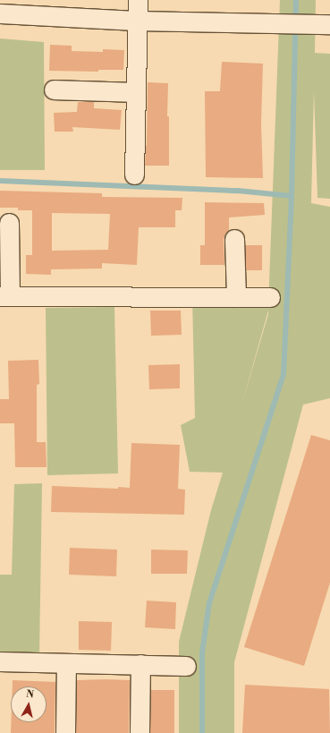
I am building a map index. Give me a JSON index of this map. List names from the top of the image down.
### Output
{
  "north": "top"
}
